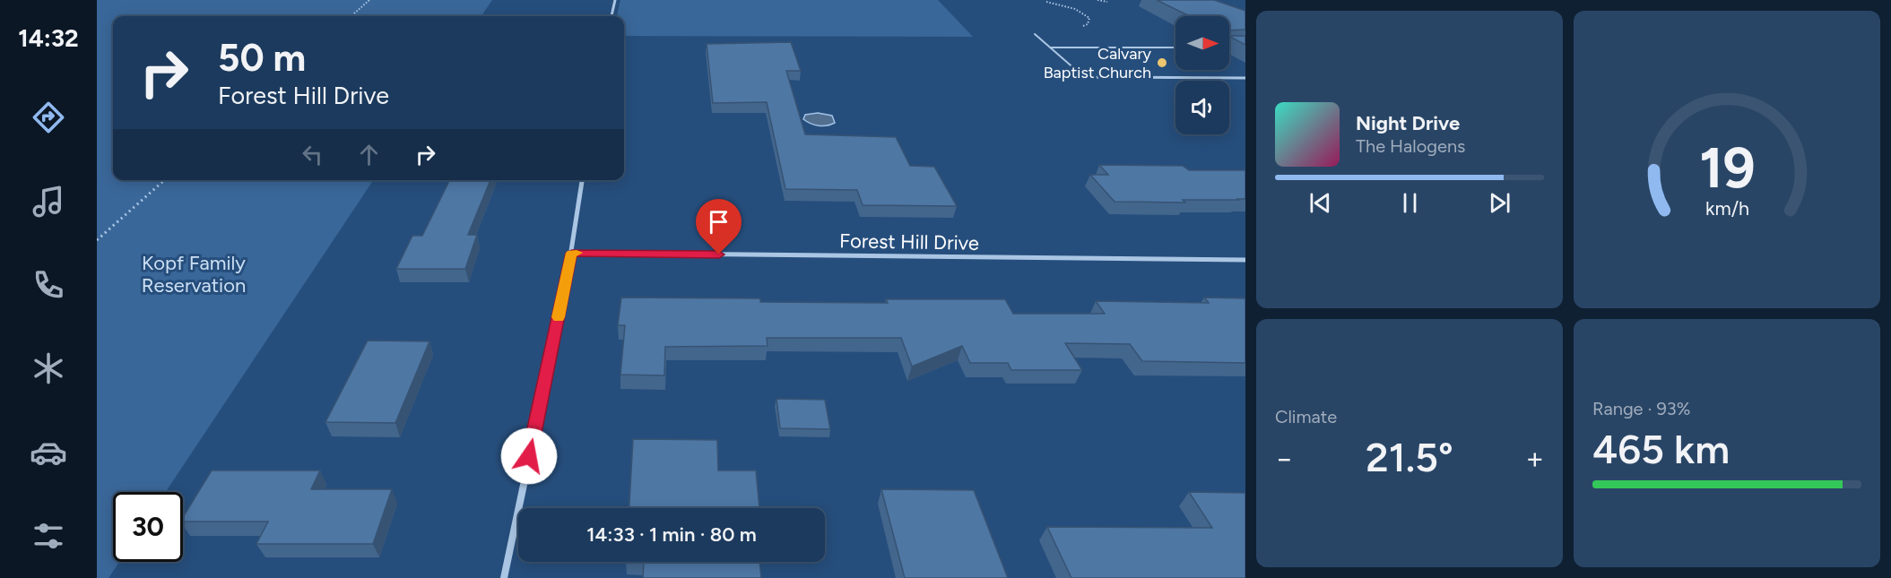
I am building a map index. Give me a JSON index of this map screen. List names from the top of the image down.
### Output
{
  "streets": {
    "street": ["Forest Hill Drive"]
  },
  "parks": ["Kopf Family Reservation"],
  "places": ["Calvary Baptist Church"],
  "north": "right",
  "page": {
    "tabs": "14:32",
    "turn": ["50 m", "Forest Hill Drive"],
    "song": ["Night Drive", "The Halogens"],
    "tile": [
      "Climate",
      ["Range · 93%", "465 km"]
    ],
    "heat": ["−", "21.5°", "+"],
    "limit": "30",
    "trip": "14:33 · 1 min · 80 m",
    "gauge": ["19", "km/h"]
  }
}
